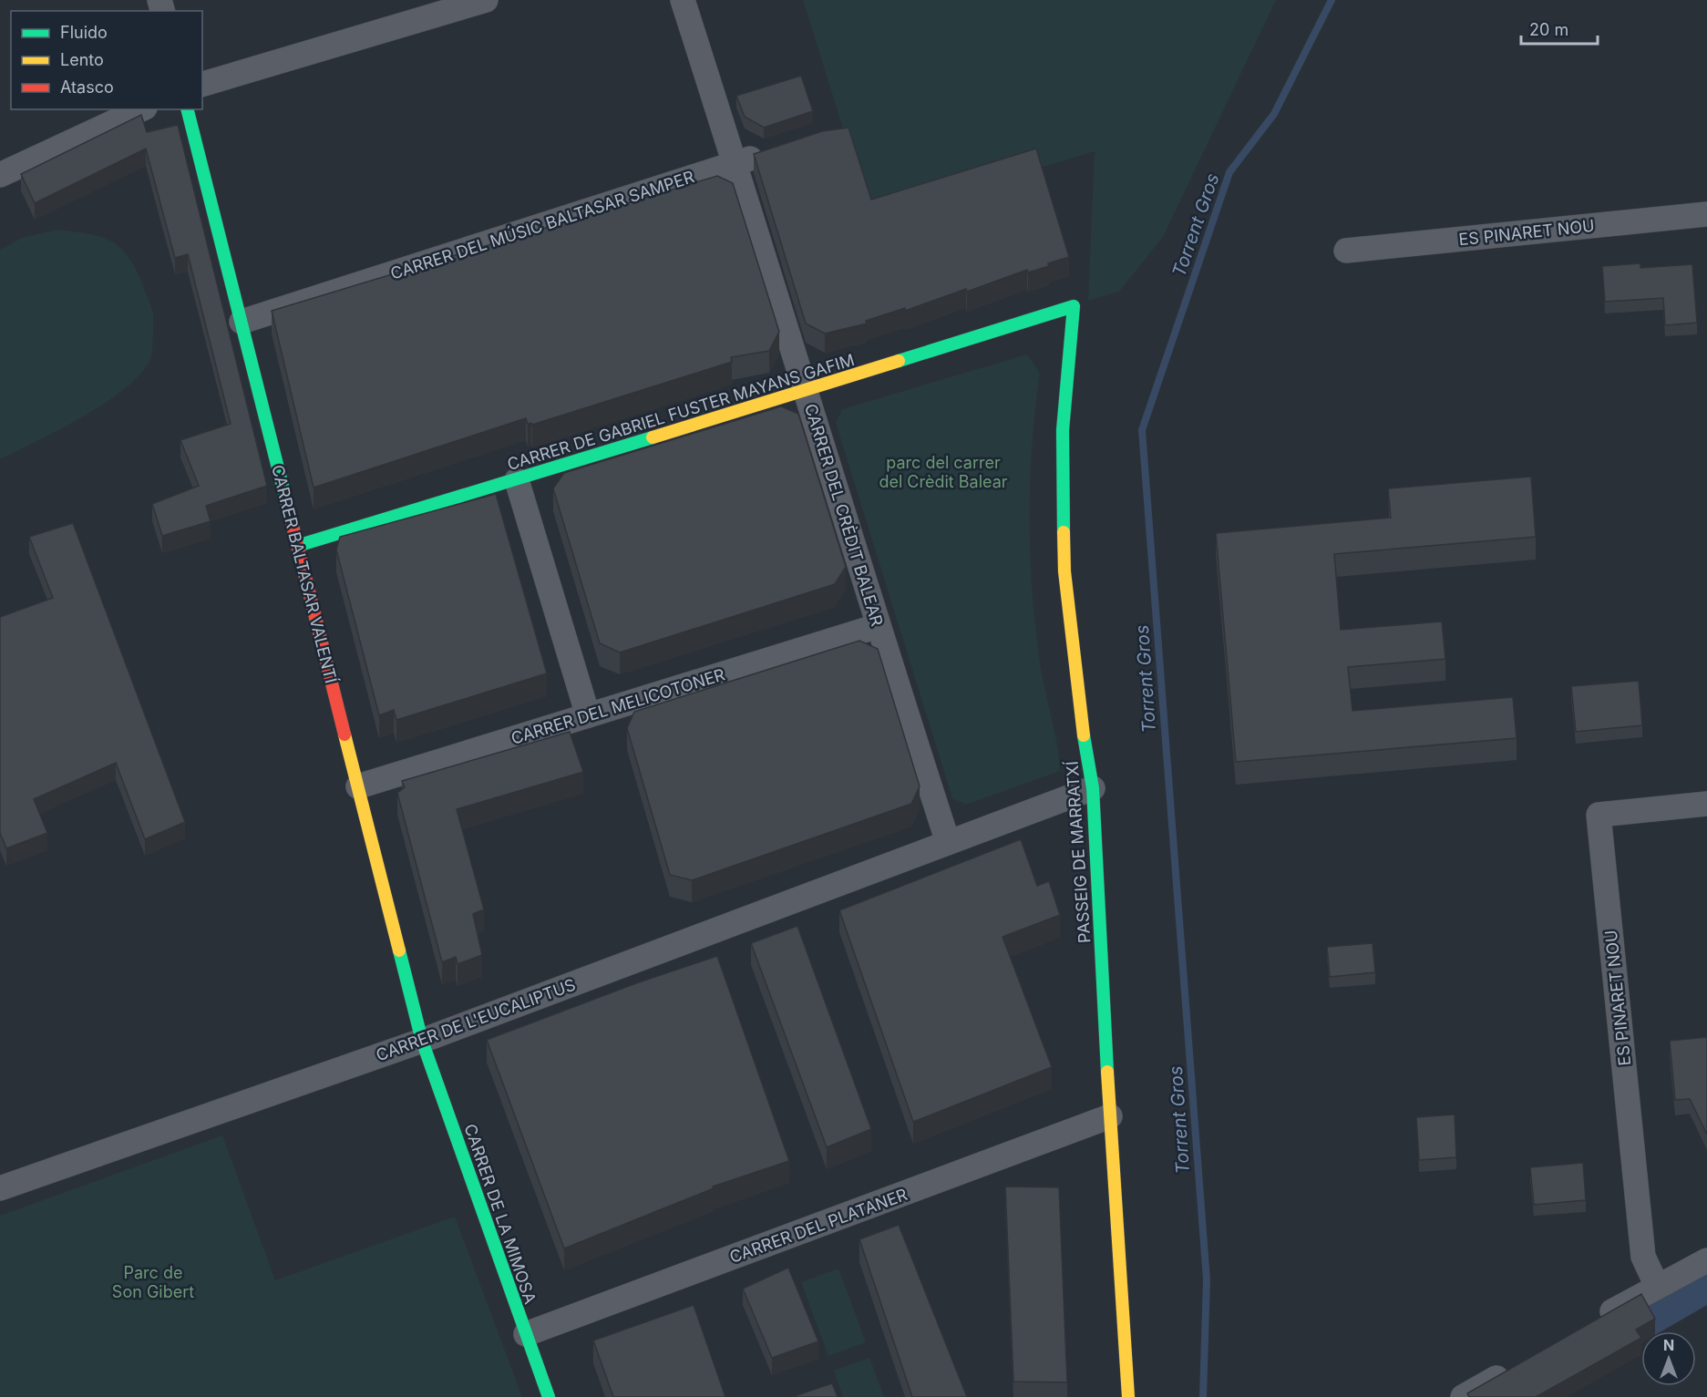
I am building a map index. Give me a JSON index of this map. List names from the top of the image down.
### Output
{
  "streets": {
    "street": [
      "CARRER DEL MÚSIC BALTASAR SAMPER",
      "ES PINARET NOU",
      "CARRER DE GABRIEL FUSTER MAYANS GAFIM",
      "CARRER DEL CRÈDIT BALEAR",
      "CARRER BALTASAR VALENTÍ",
      "CARRER DEL MELICOTONER",
      "PASSEIG DE MARRATXÍ",
      "CARRER DE L'EUCALIPTUS",
      "CARRER DE LA MIMOSA",
      "CARRER DEL PLATANER"
    ]
  },
  "crossings": [
    ["CARRER DEL MÚSIC BALTASAR SAMPER", "CARRER DEL CRÈDIT BALEAR"],
    ["CARRER DEL MÚSIC BALTASAR SAMPER", "CARRER BALTASAR VALENTÍ"],
    ["CARRER DE GABRIEL FUSTER MAYANS GAFIM", "CARRER DEL CRÈDIT BALEAR"],
    ["CARRER DE GABRIEL FUSTER MAYANS GAFIM", "CARRER BALTASAR VALENTÍ"],
    ["CARRER DE GABRIEL FUSTER MAYANS GAFIM", "PASSEIG DE MARRATXÍ"],
    ["CARRER DEL CRÈDIT BALEAR", "CARRER DEL MELICOTONER"],
    ["CARRER DEL CRÈDIT BALEAR", "CARRER DE L'EUCALIPTUS"],
    ["CARRER BALTASAR VALENTÍ", "CARRER DEL MELICOTONER"],
    ["CARRER BALTASAR VALENTÍ", "CARRER DE L'EUCALIPTUS"],
    ["CARRER BALTASAR VALENTÍ", "CARRER DE LA MIMOSA"],
    ["PASSEIG DE MARRATXÍ", "CARRER DE L'EUCALIPTUS"],
    ["PASSEIG DE MARRATXÍ", "CARRER DEL PLATANER"],
    ["CARRER DE L'EUCALIPTUS", "CARRER DE LA MIMOSA"],
    ["CARRER DE LA MIMOSA", "CARRER DEL PLATANER"]
  ],
  "water": ["Torrent Gros"],
  "parks": ["parc del carrer del Crèdit Balear", "Parc de Son Gibert"],
  "legend": ["Fluido", "Lento", "Atasco"],
  "scale_bar": "20 m",
  "north": "top"
}
